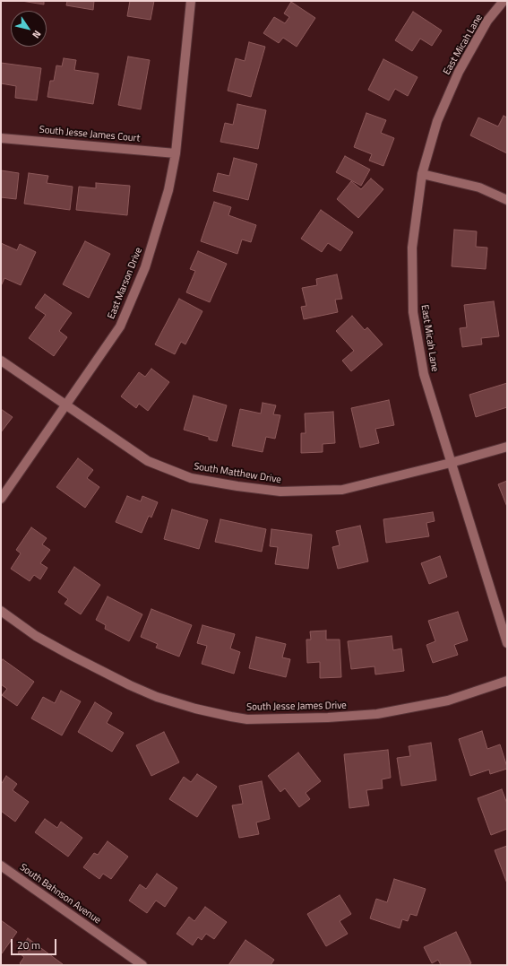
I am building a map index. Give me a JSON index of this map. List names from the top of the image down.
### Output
{
  "streets": {
    "street": [
      "East Micah Lane",
      "South Jesse James Court",
      "East Marson Drive",
      "South Matthew Drive",
      "South Jesse James Drive",
      "South Bahnson Avenue"
    ]
  },
  "crossings": [
    ["East Micah Lane", "South Matthew Drive"],
    ["South Jesse James Court", "East Marson Drive"],
    ["East Marson Drive", "South Matthew Drive"]
  ],
  "scale_bar": "20 m",
  "north": "bottom right"
}
